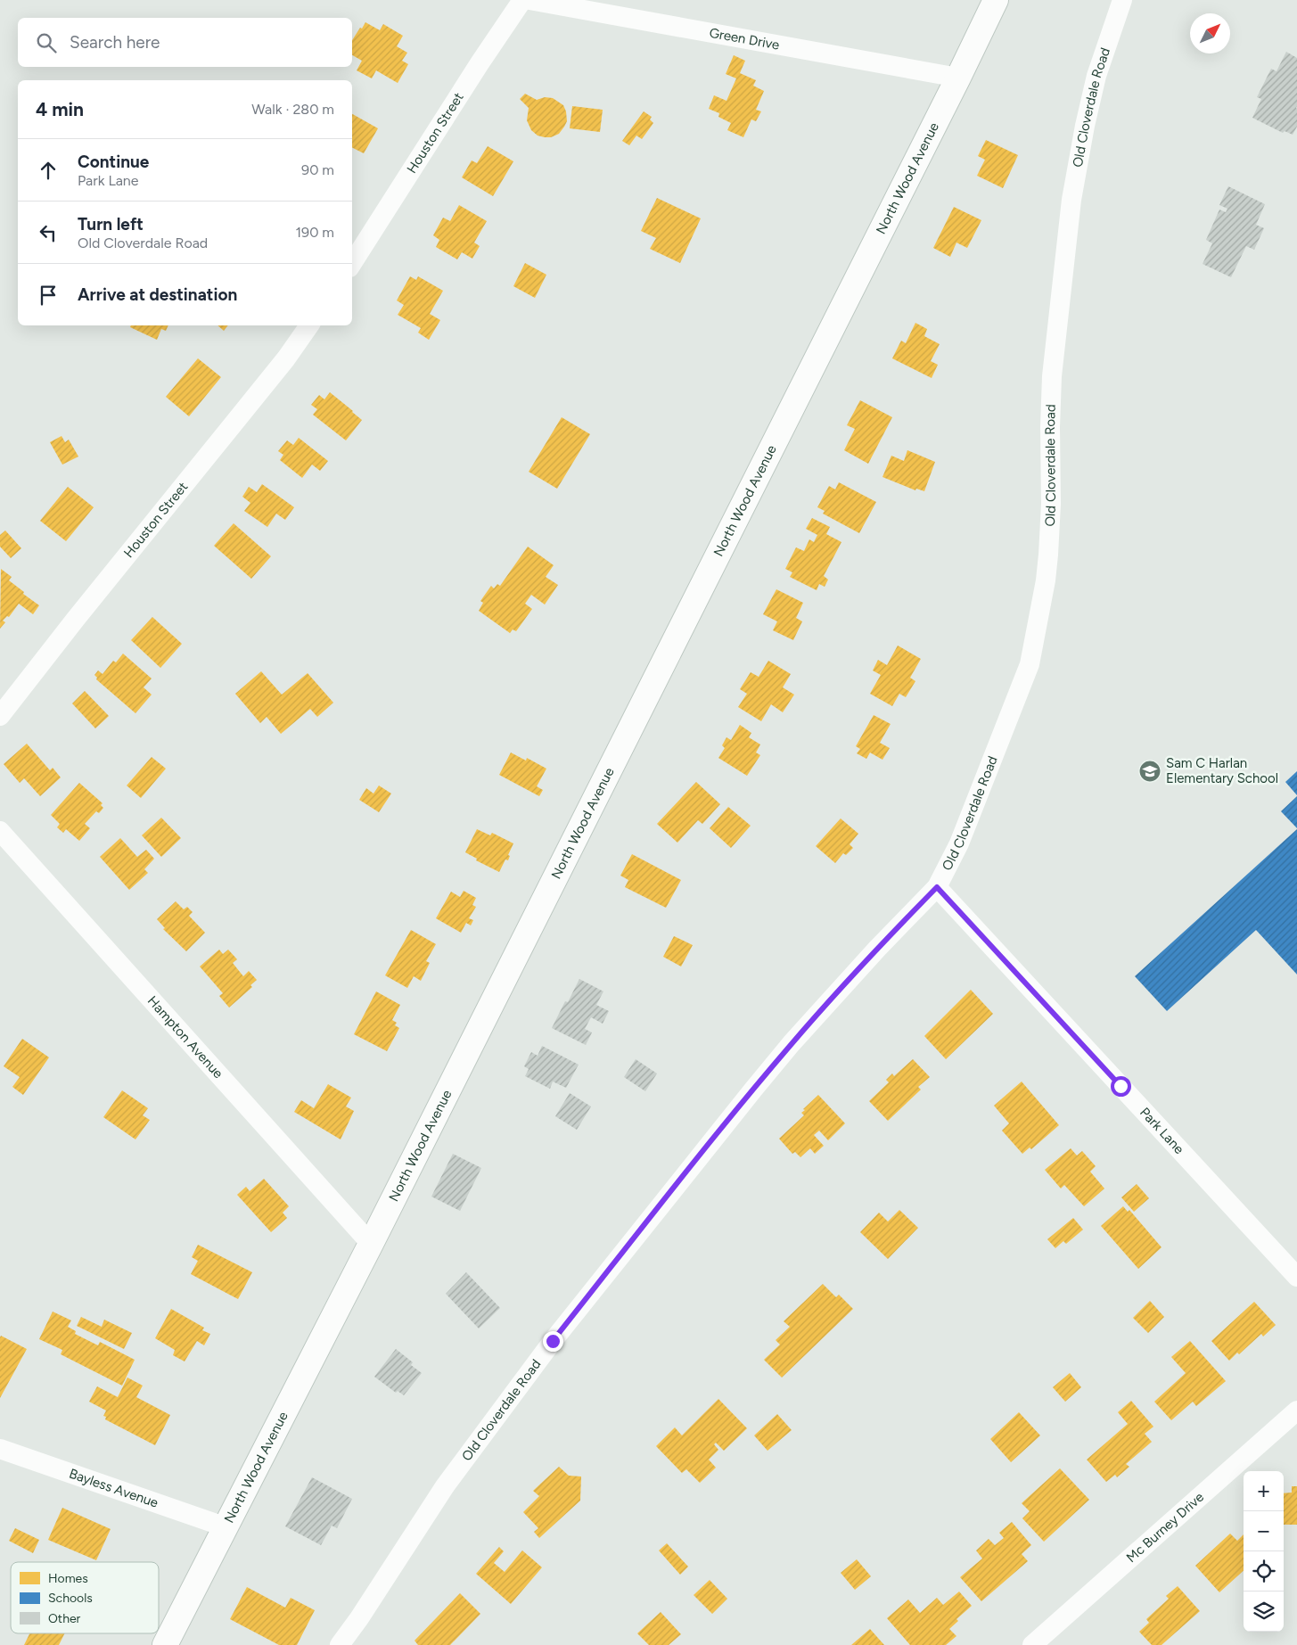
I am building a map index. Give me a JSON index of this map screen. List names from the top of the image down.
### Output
{
  "streets": {
    "main road": ["North Wood Avenue"],
    "street": [
      "Green Drive",
      "Old Cloverdale Road",
      "Houston Street",
      "Hampton Avenue",
      "Park Lane",
      "Bayless Avenue",
      "Mc Burney Drive"
    ]
  },
  "crossings": [
    ["Green Drive", "North Wood Avenue"],
    ["Old Cloverdale Road", "Park Lane"],
    ["North Wood Avenue", "Hampton Avenue"],
    ["North Wood Avenue", "Bayless Avenue"]
  ],
  "places": {
    "school or university": ["Sam C Harlan Elementary School"]
  },
  "legend": ["Homes", "Schools", "Other"],
  "north": "top right",
  "page": {
    "search": "Search here",
    "heading": ["4 min", "Walk · 280 m"],
    "list": [
      ["Continue", "Park Lane", "90 m"],
      ["Turn left", "Old Cloverdale Road", "190 m"],
      "Arrive at destination"
    ],
    "map_buttons": ["+", "−"]
  }
}
